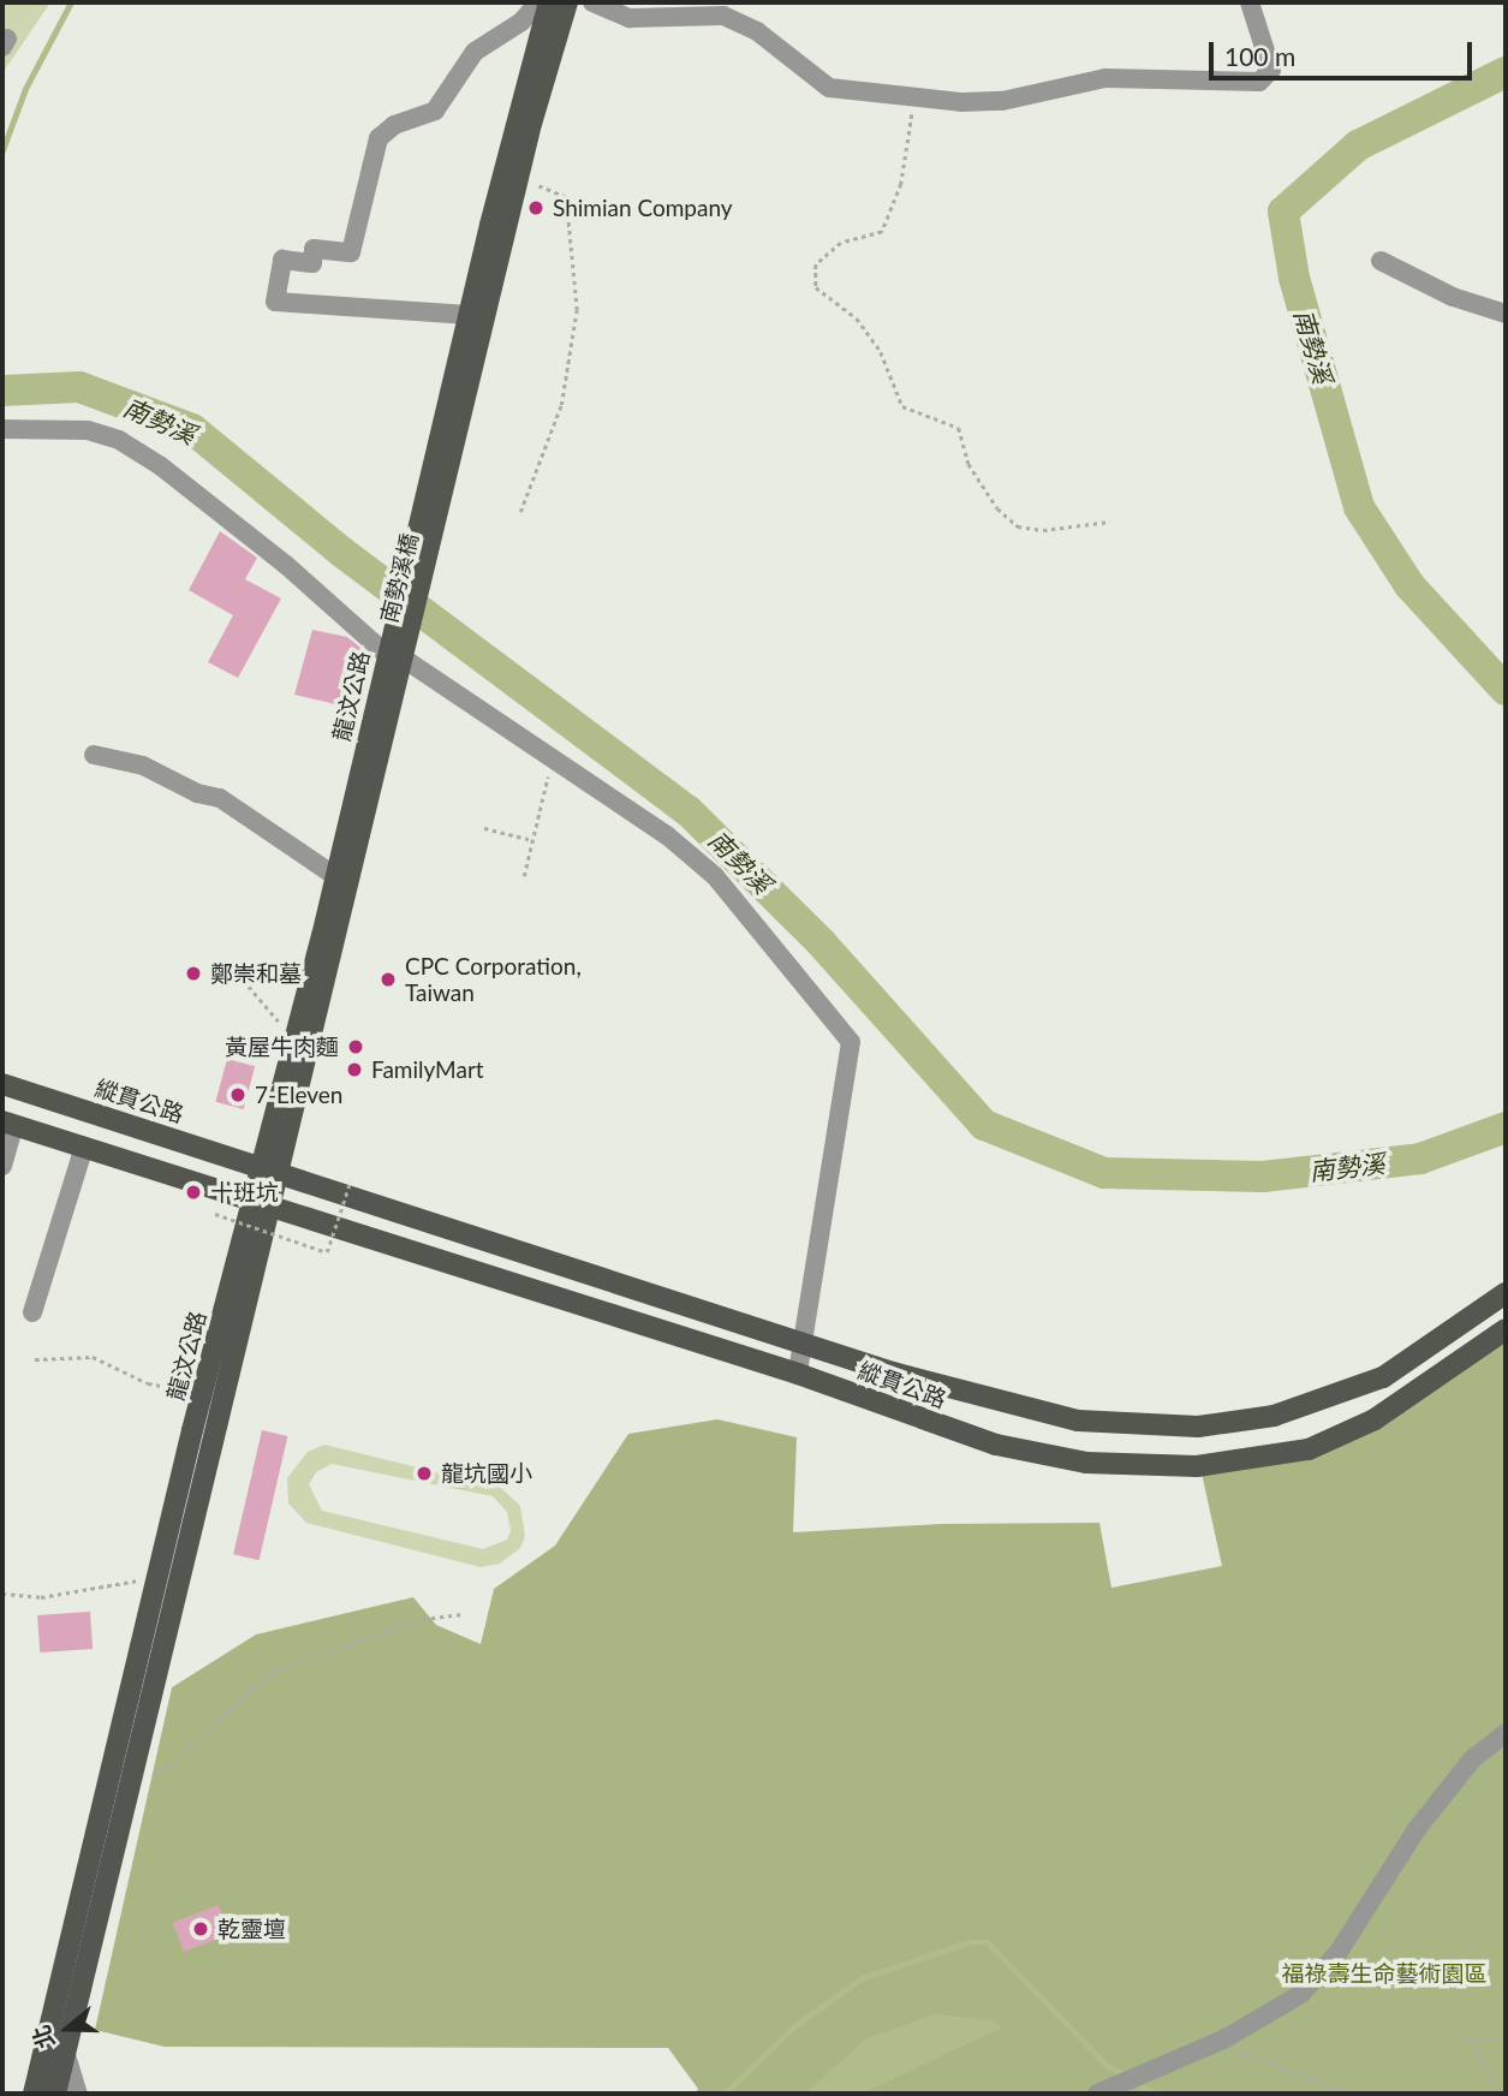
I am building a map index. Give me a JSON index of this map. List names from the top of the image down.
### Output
{
  "streets": {
    "main road": ["南勢溪橋", "龍汶公路", "縱貫公路"]
  },
  "crossings": [
    ["南勢溪橋", "龍汶公路"],
    ["龍汶公路", "縱貫公路"]
  ],
  "water": ["南勢溪"],
  "parks": ["福祿壽生命藝術園區"],
  "places": [
    "Shimian Company",
    "鄭崇和墓",
    "CPC Corporation, Taiwan",
    "黃屋牛肉麵",
    "FamilyMart",
    "7-Eleven",
    "十班坑",
    "龍坑國小",
    "乾靈壇"
  ],
  "scale_bar": "100 m",
  "north": "left"
}
